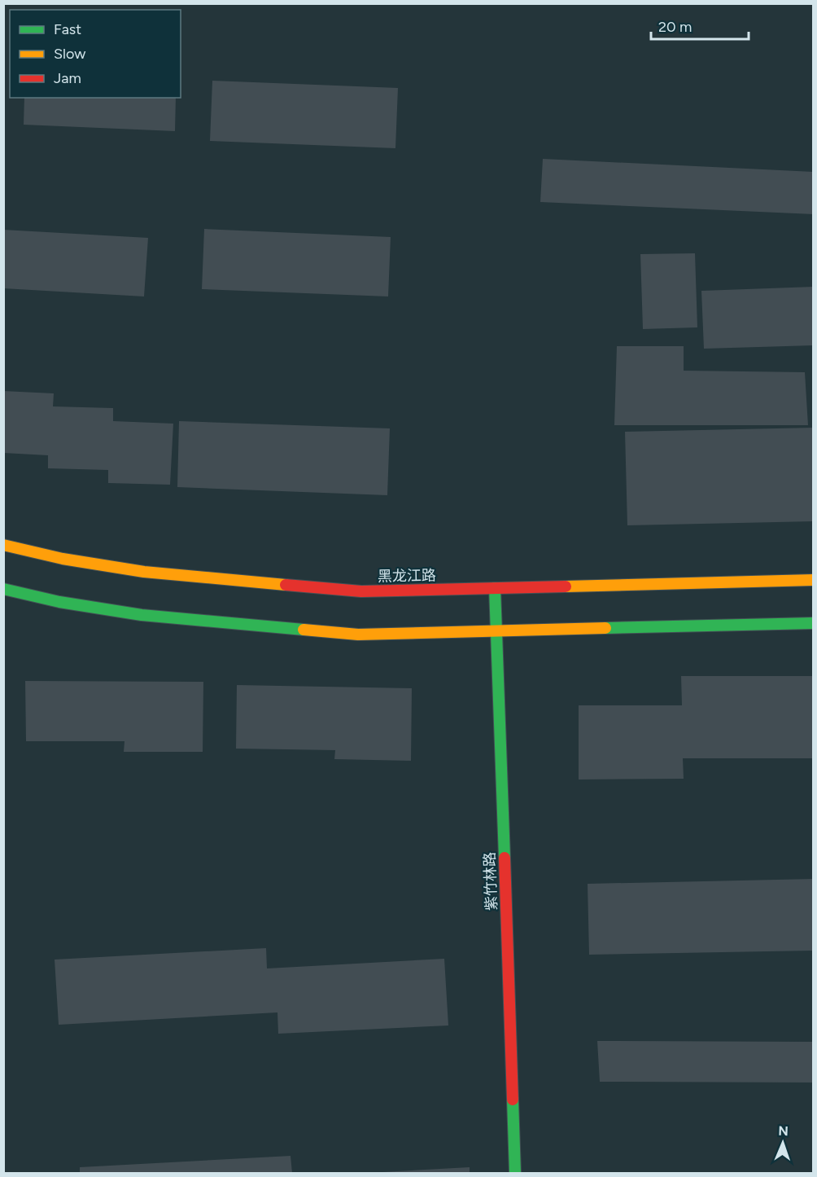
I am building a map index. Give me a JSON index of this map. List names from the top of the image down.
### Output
{
  "streets": {
    "main road": ["黑龙江路", "紫竹林路"]
  },
  "crossings": [
    ["黑龙江路", "紫竹林路"]
  ],
  "legend": ["Fast", "Slow", "Jam"],
  "scale_bar": "20 m",
  "north": "top"
}
